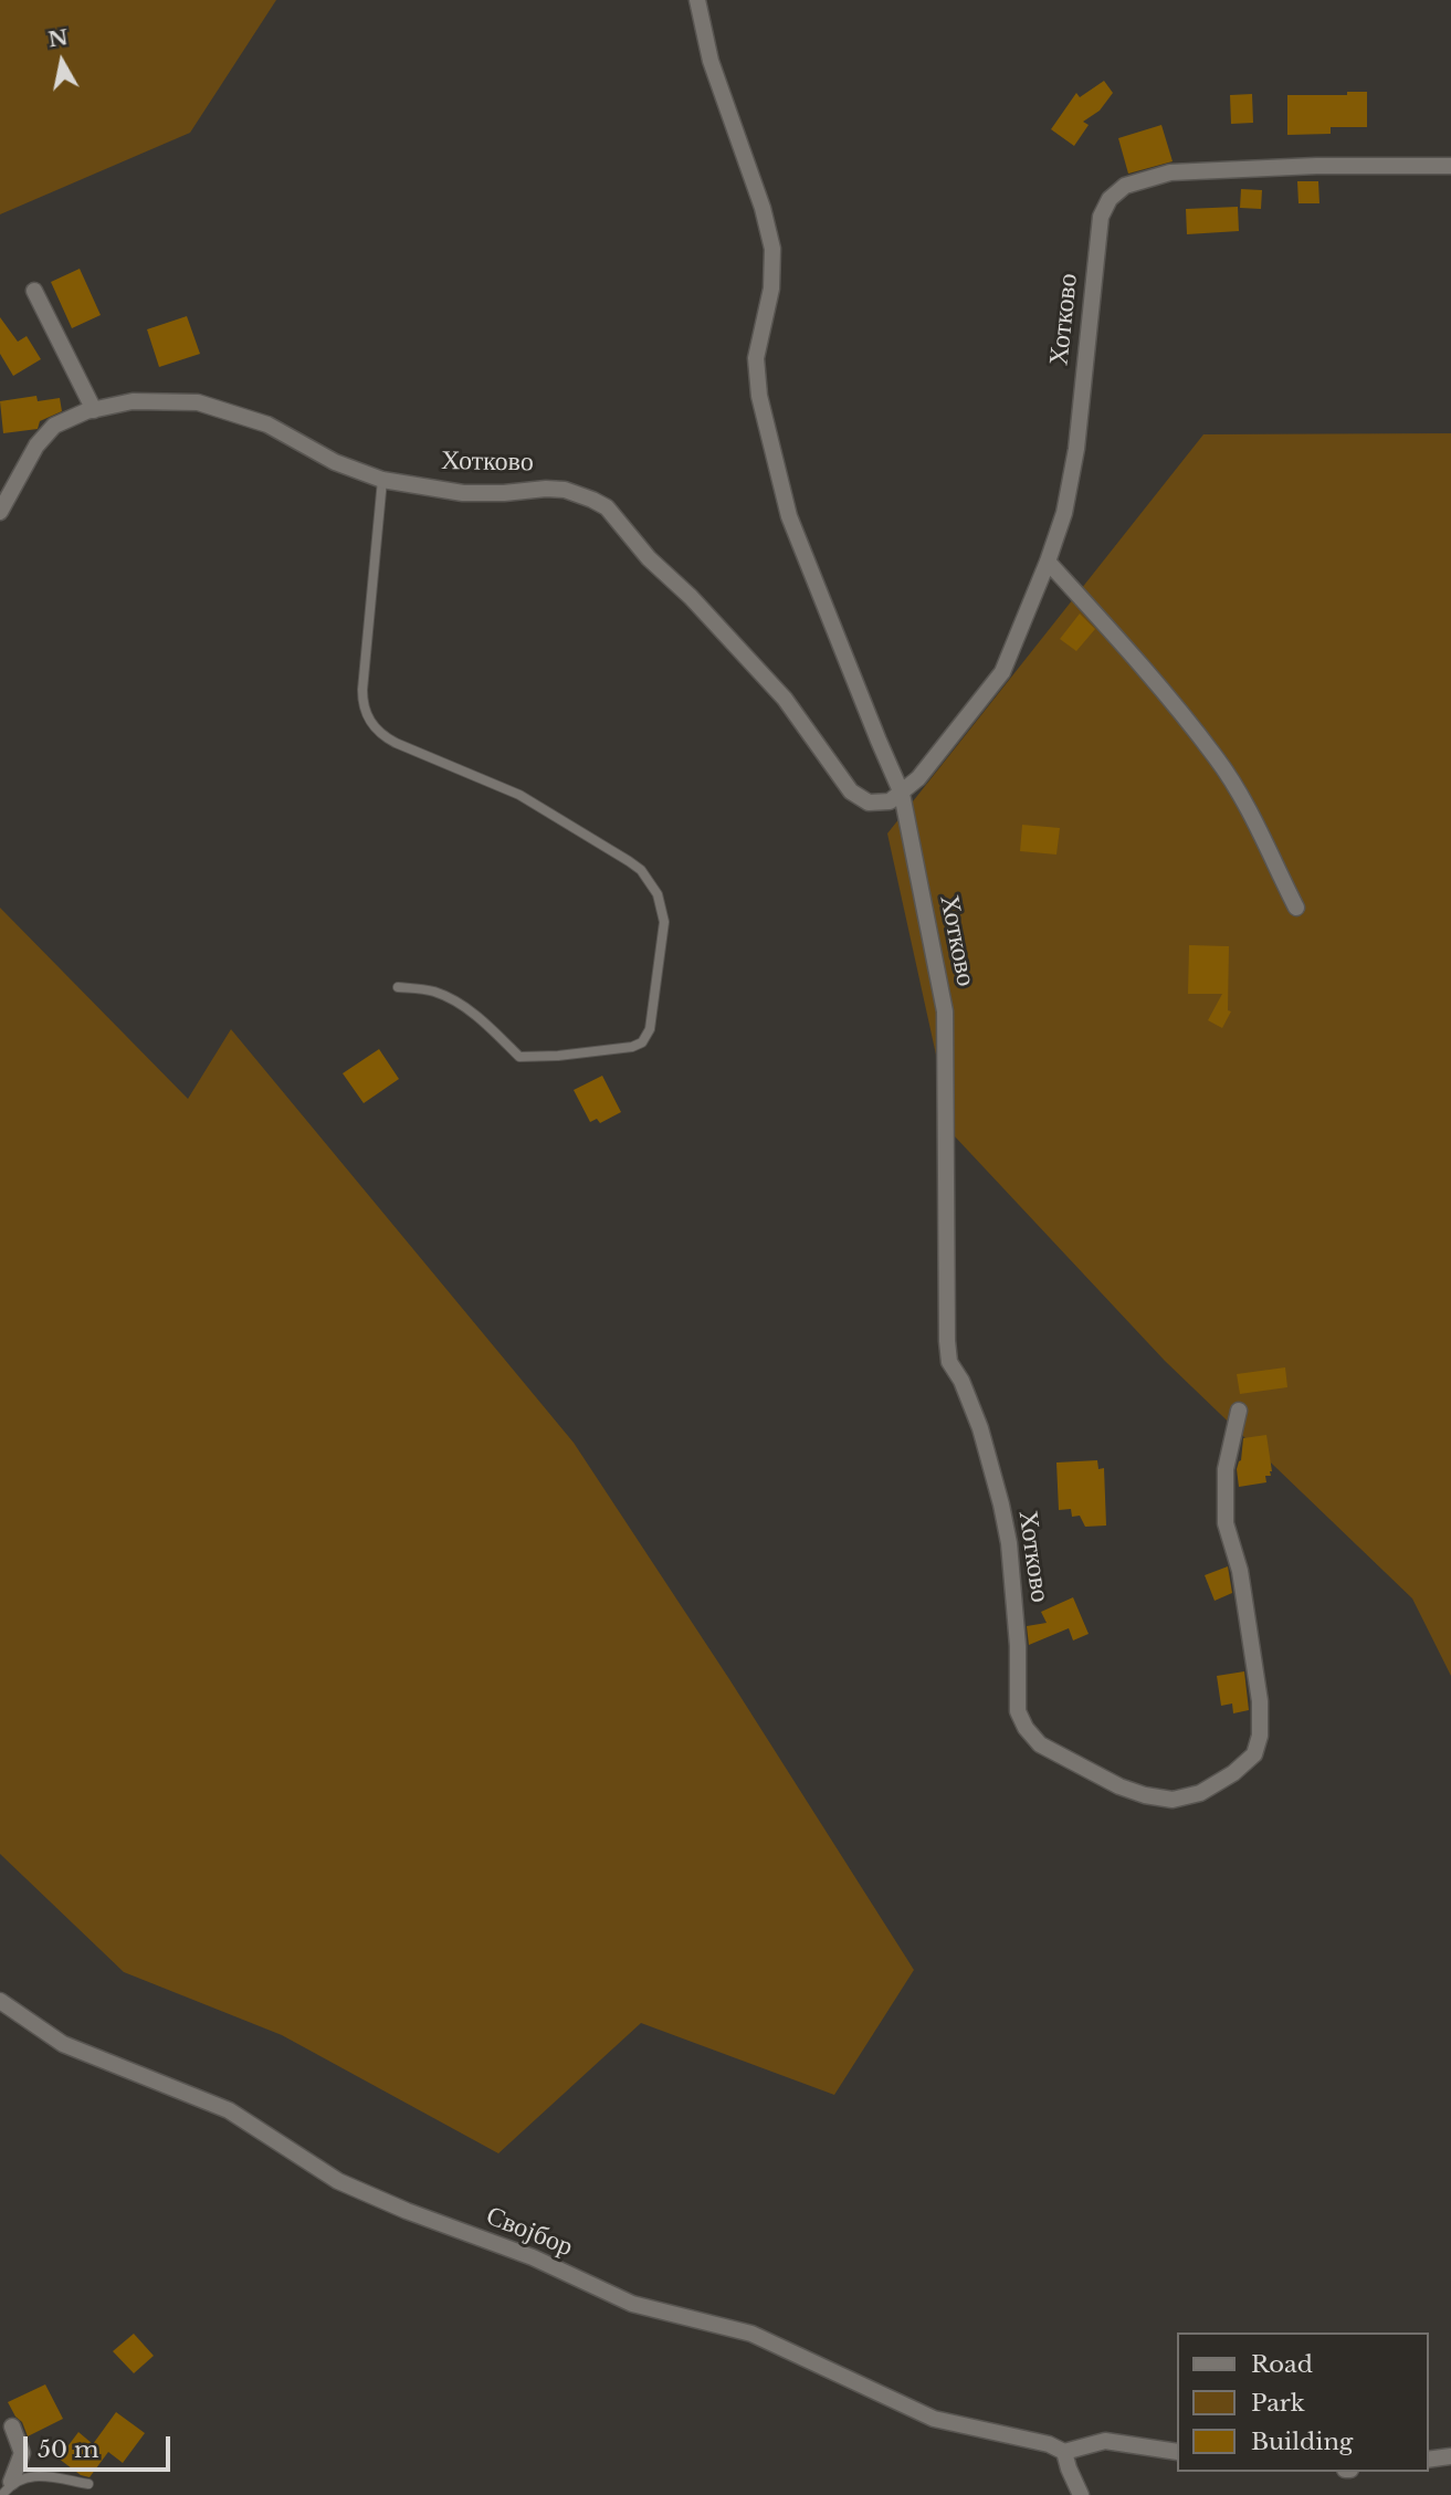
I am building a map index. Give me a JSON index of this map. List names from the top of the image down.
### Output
{
  "streets": {
    "street": ["Хотково", "Својбор"]
  },
  "legend": ["Road", "Park", "Building"],
  "scale_bar": "50 m",
  "north": "top"
}
